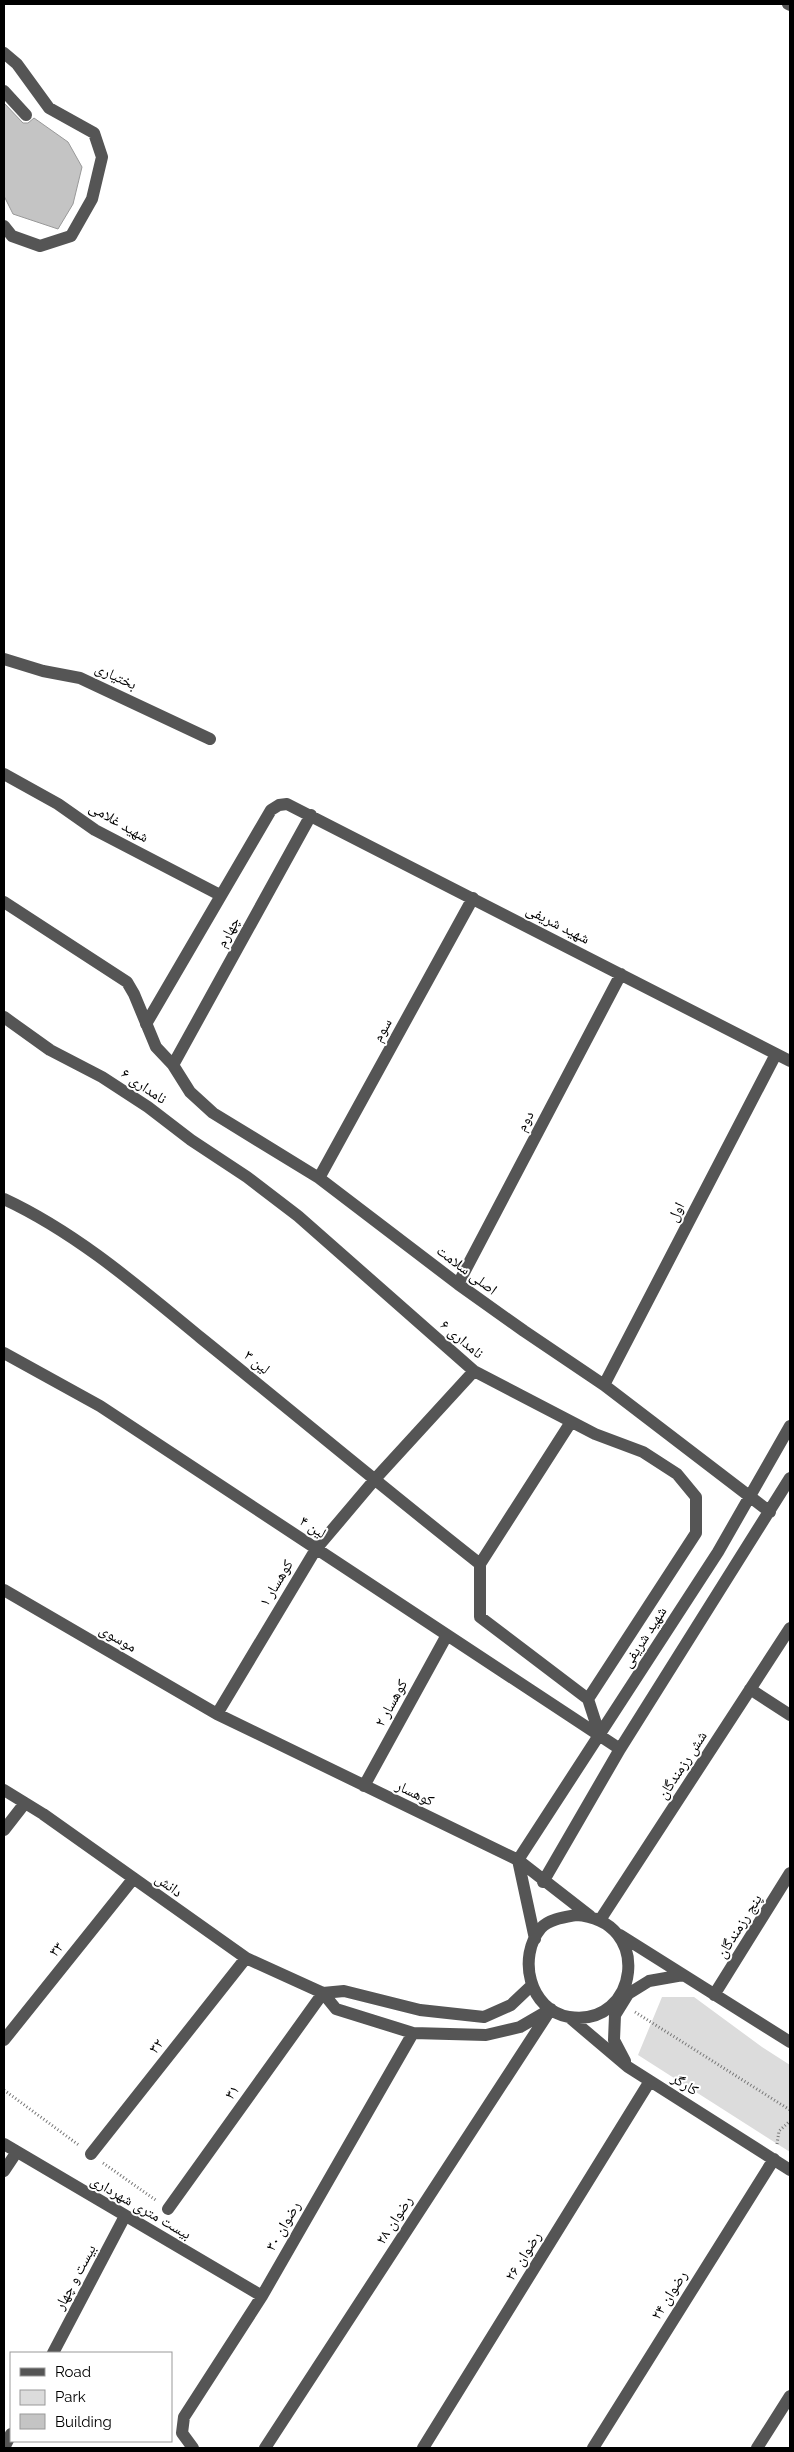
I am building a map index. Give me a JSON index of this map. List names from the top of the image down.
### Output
{
  "streets": {
    "street": [
      "بختیاری",
      "شهید غلامی",
      "شهید شریفی",
      "چهارم",
      "سوم",
      "نامداری ۶",
      "دوم",
      "اول",
      "اصلی سلامت",
      "لین ۳",
      "لین ۴",
      "کوهسار ۱",
      "موسوی",
      "کوهسار ۲",
      "شش رزمندگان",
      "کوهسار",
      "دانش",
      "پنج رزمندگان",
      "۳۳",
      "۳۲",
      "کارگر",
      "۳۱",
      "بیست متری شهرداری",
      "رضوان ۲۸",
      "رضوان ۳۰",
      "رضوان ۲۶",
      "بیست و چهار",
      "رضوان ۲۴"
    ]
  },
  "crossings": [
    ["شهید غلامی", "شهید شریفی"],
    ["شهید شریفی", "چهارم"],
    ["شهید شریفی", "سوم"],
    ["شهید شریفی", "دوم"],
    ["شهید شریفی", "اول"],
    ["شهید شریفی", "اصلی سلامت"],
    ["شهید شریفی", "لین ۴"],
    ["شهید شریفی", "کوهسار"],
    ["چهارم", "اصلی سلامت"],
    ["سوم", "اصلی سلامت"],
    ["نامداری ۶", "کوهسار ۱"],
    ["دوم", "اصلی سلامت"],
    ["اول", "اصلی سلامت"],
    ["لین ۳", "کوهسار ۱"],
    ["لین ۴", "کوهسار ۱"],
    ["لین ۴", "کوهسار ۲"],
    ["کوهسار ۱", "موسوی"],
    ["کوهسار ۱", "کوهسار"],
    ["موسوی", "کوهسار"],
    ["کوهسار ۲", "کوهسار"],
    ["شش رزمندگان", "کوهسار"],
    ["شش رزمندگان", "دانش"],
    ["شش رزمندگان", "کارگر"],
    ["شش رزمندگان", "رضوان ۲۸"],
    ["کوهسار", "دانش"],
    ["کوهسار", "کارگر"],
    ["کوهسار", "رضوان ۲۸"],
    ["دانش", "۳۳"],
    ["دانش", "۳۲"],
    ["دانش", "کارگر"],
    ["دانش", "۳۱"],
    ["دانش", "رضوان ۲۸"],
    ["دانش", "رضوان ۳۰"],
    ["کارگر", "رضوان ۲۸"],
    ["کارگر", "رضوان ۲۶"],
    ["کارگر", "رضوان ۲۴"],
    ["بیست متری شهرداری", "رضوان ۳۰"],
    ["بیست متری شهرداری", "بیست و چهار"]
  ],
  "legend": ["Road", "Park", "Building"]
}
